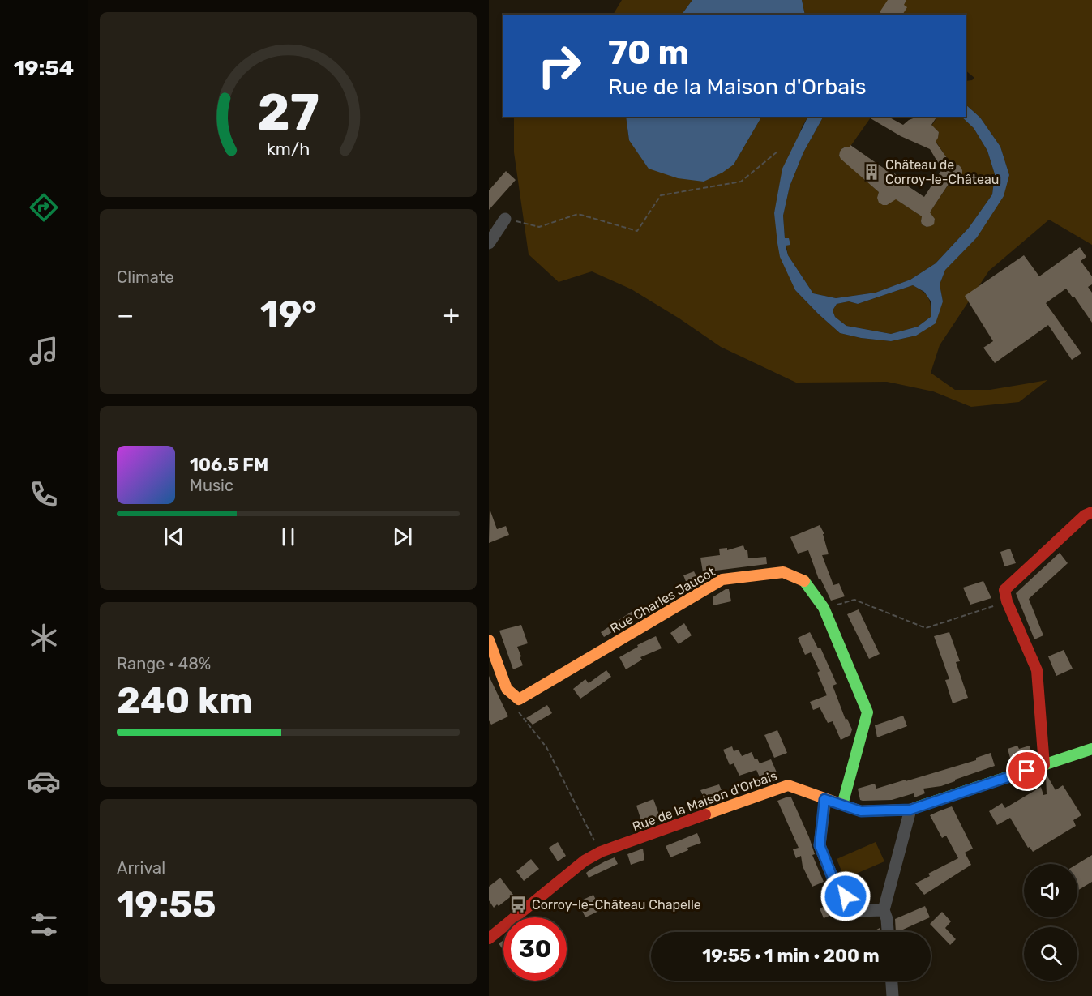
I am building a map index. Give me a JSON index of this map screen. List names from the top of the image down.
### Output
{
  "streets": {
    "street": ["Rue Charles Jaucot", "Rue de la Maison d'Orbais"]
  },
  "crossings": [
    ["Rue Charles Jaucot", "Rue de la Maison d'Orbais"]
  ],
  "places": {
    "building": ["Château de Corroy-le-Château"],
    "bus stop": ["Corroy-le-Château Chapelle"]
  },
  "page": {
    "tabs": "19:54",
    "turn": ["70 m", "Rue de la Maison d'Orbais"],
    "tile": [
      "Climate",
      ["Range · 48%", "240 km"],
      ["Arrival", "19:55"]
    ],
    "heat": ["−", "19°", "+"],
    "song": ["106.5 FM", "Music"],
    "limit": "30",
    "trip": "19:55 · 1 min · 200 m",
    "gauge": ["27", "km/h"]
  }
}
